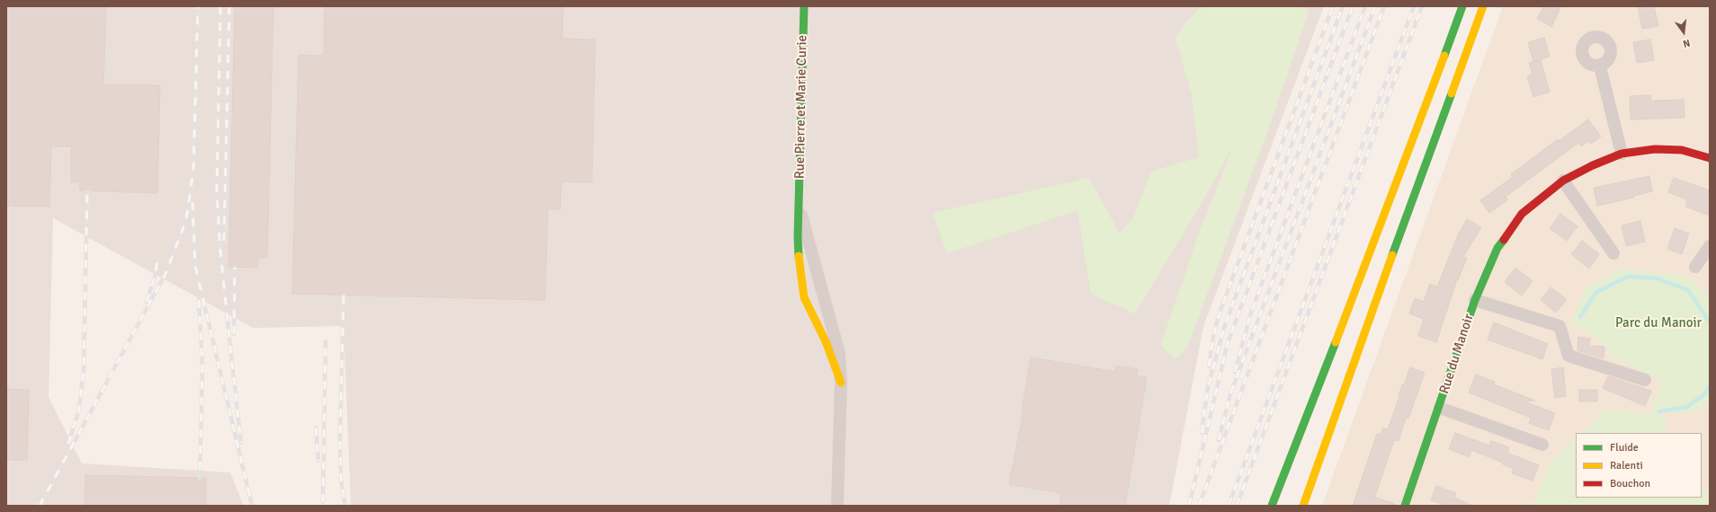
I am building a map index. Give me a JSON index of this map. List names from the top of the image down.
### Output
{
  "streets": {
    "main road": ["Rue Pierre et Marie Curie", "Rue du Manoir"]
  },
  "parks": ["Parc du Manoir"],
  "legend": ["Fluide", "Ralenti", "Bouchon"],
  "north": "bottom"
}
